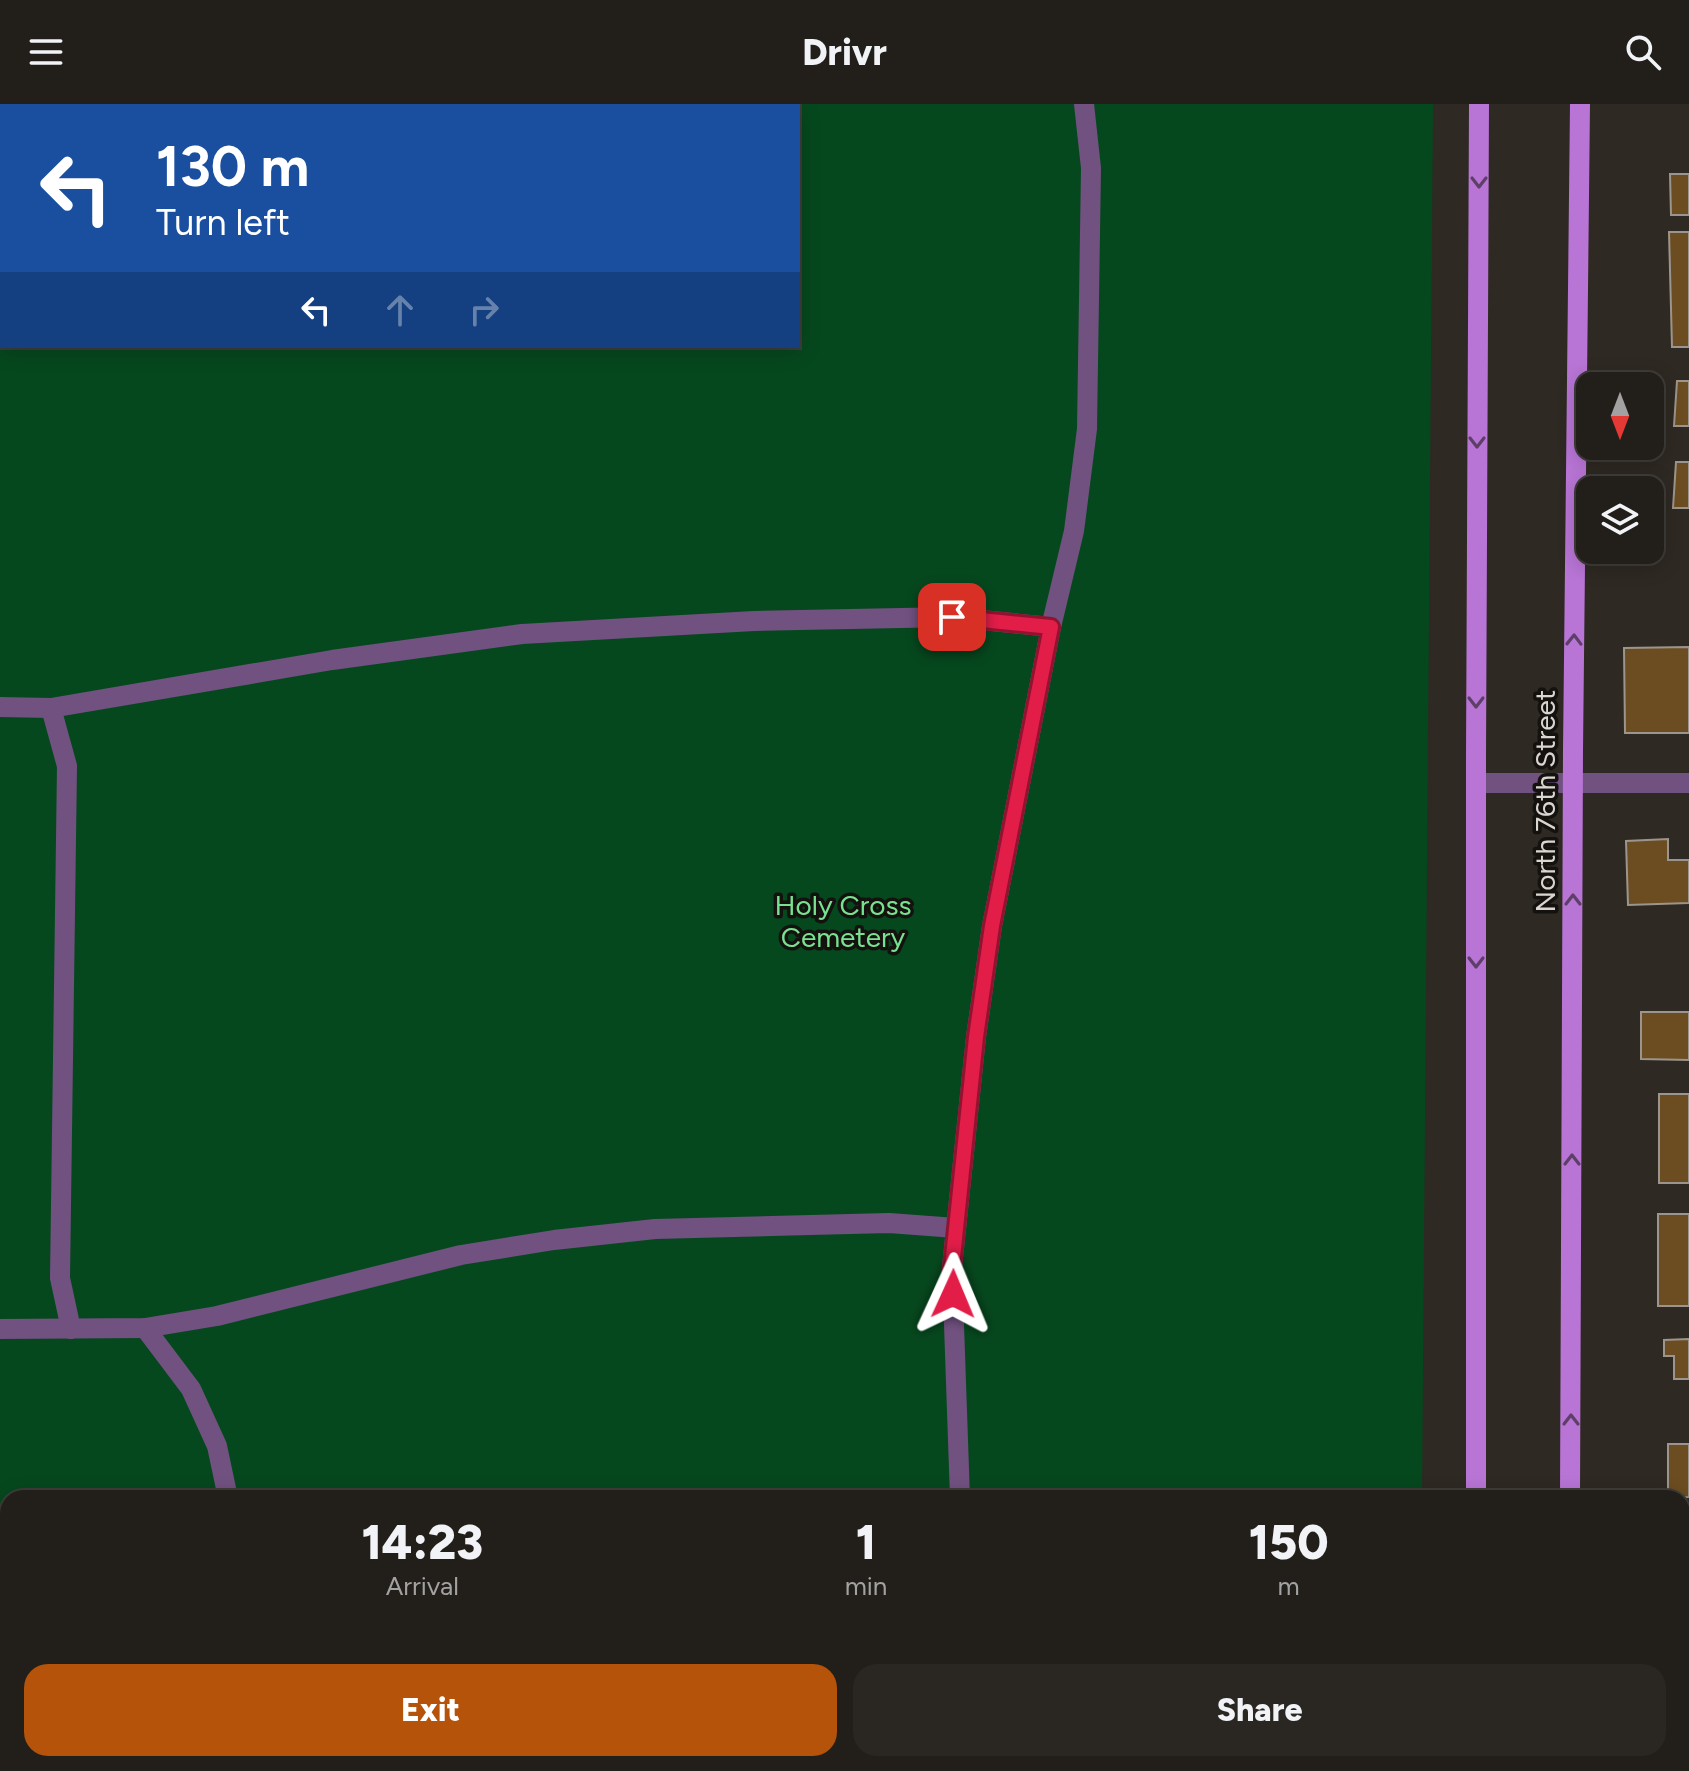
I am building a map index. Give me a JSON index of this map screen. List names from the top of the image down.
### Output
{
  "streets": {
    "main road": ["North 76th Street"]
  },
  "parks": ["Holy Cross Cemetery"],
  "north": "bottom",
  "page": {
    "header": "Drivr",
    "turn": ["130 m", "Turn left"],
    "eta": [
      "14:23",
      "Arrival",
      "1",
      "min",
      "150",
      "m"
    ],
    "buttons": ["Exit", "Share"]
  }
}
